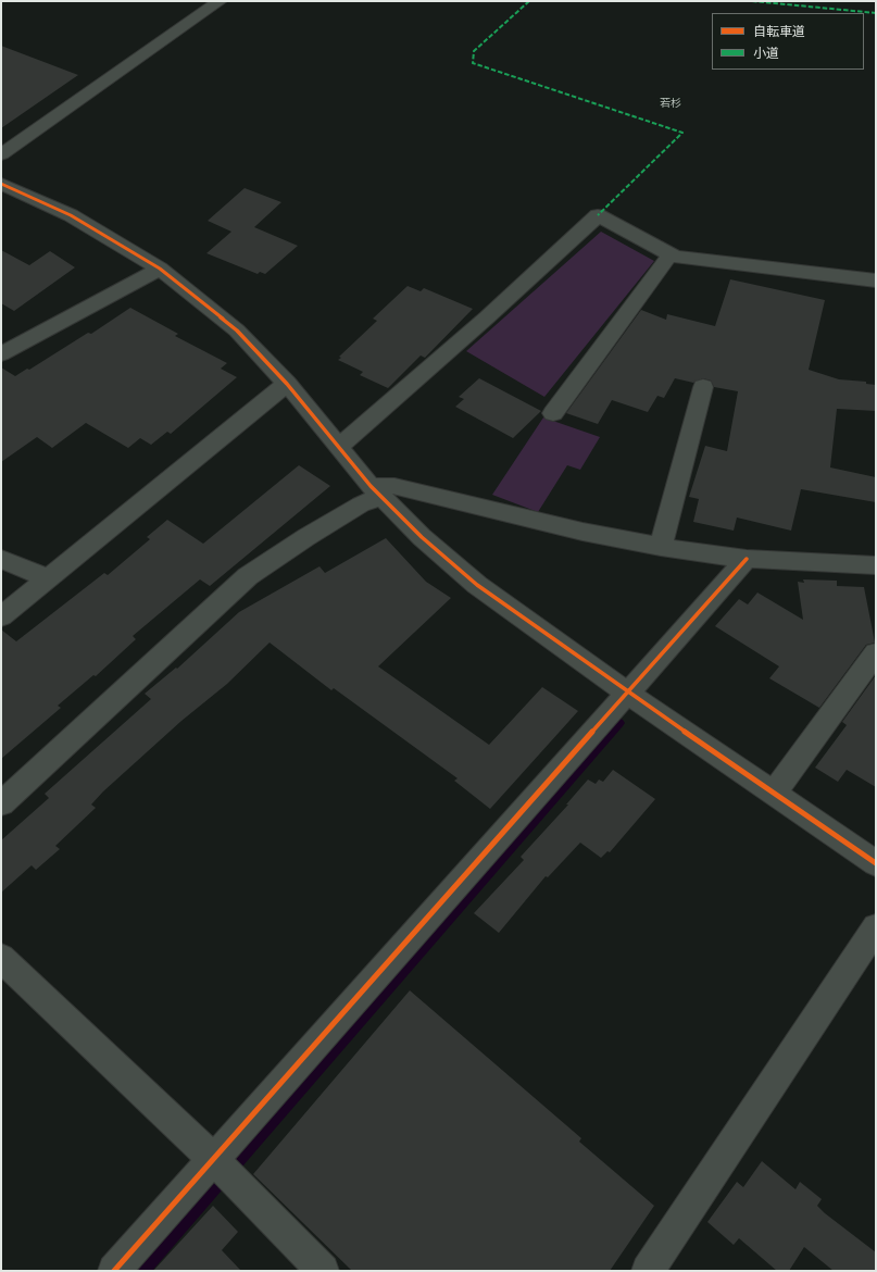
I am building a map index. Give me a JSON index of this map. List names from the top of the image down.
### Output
{
  "districts": ["若杉"],
  "legend": ["自転車道", "小道"]
}
